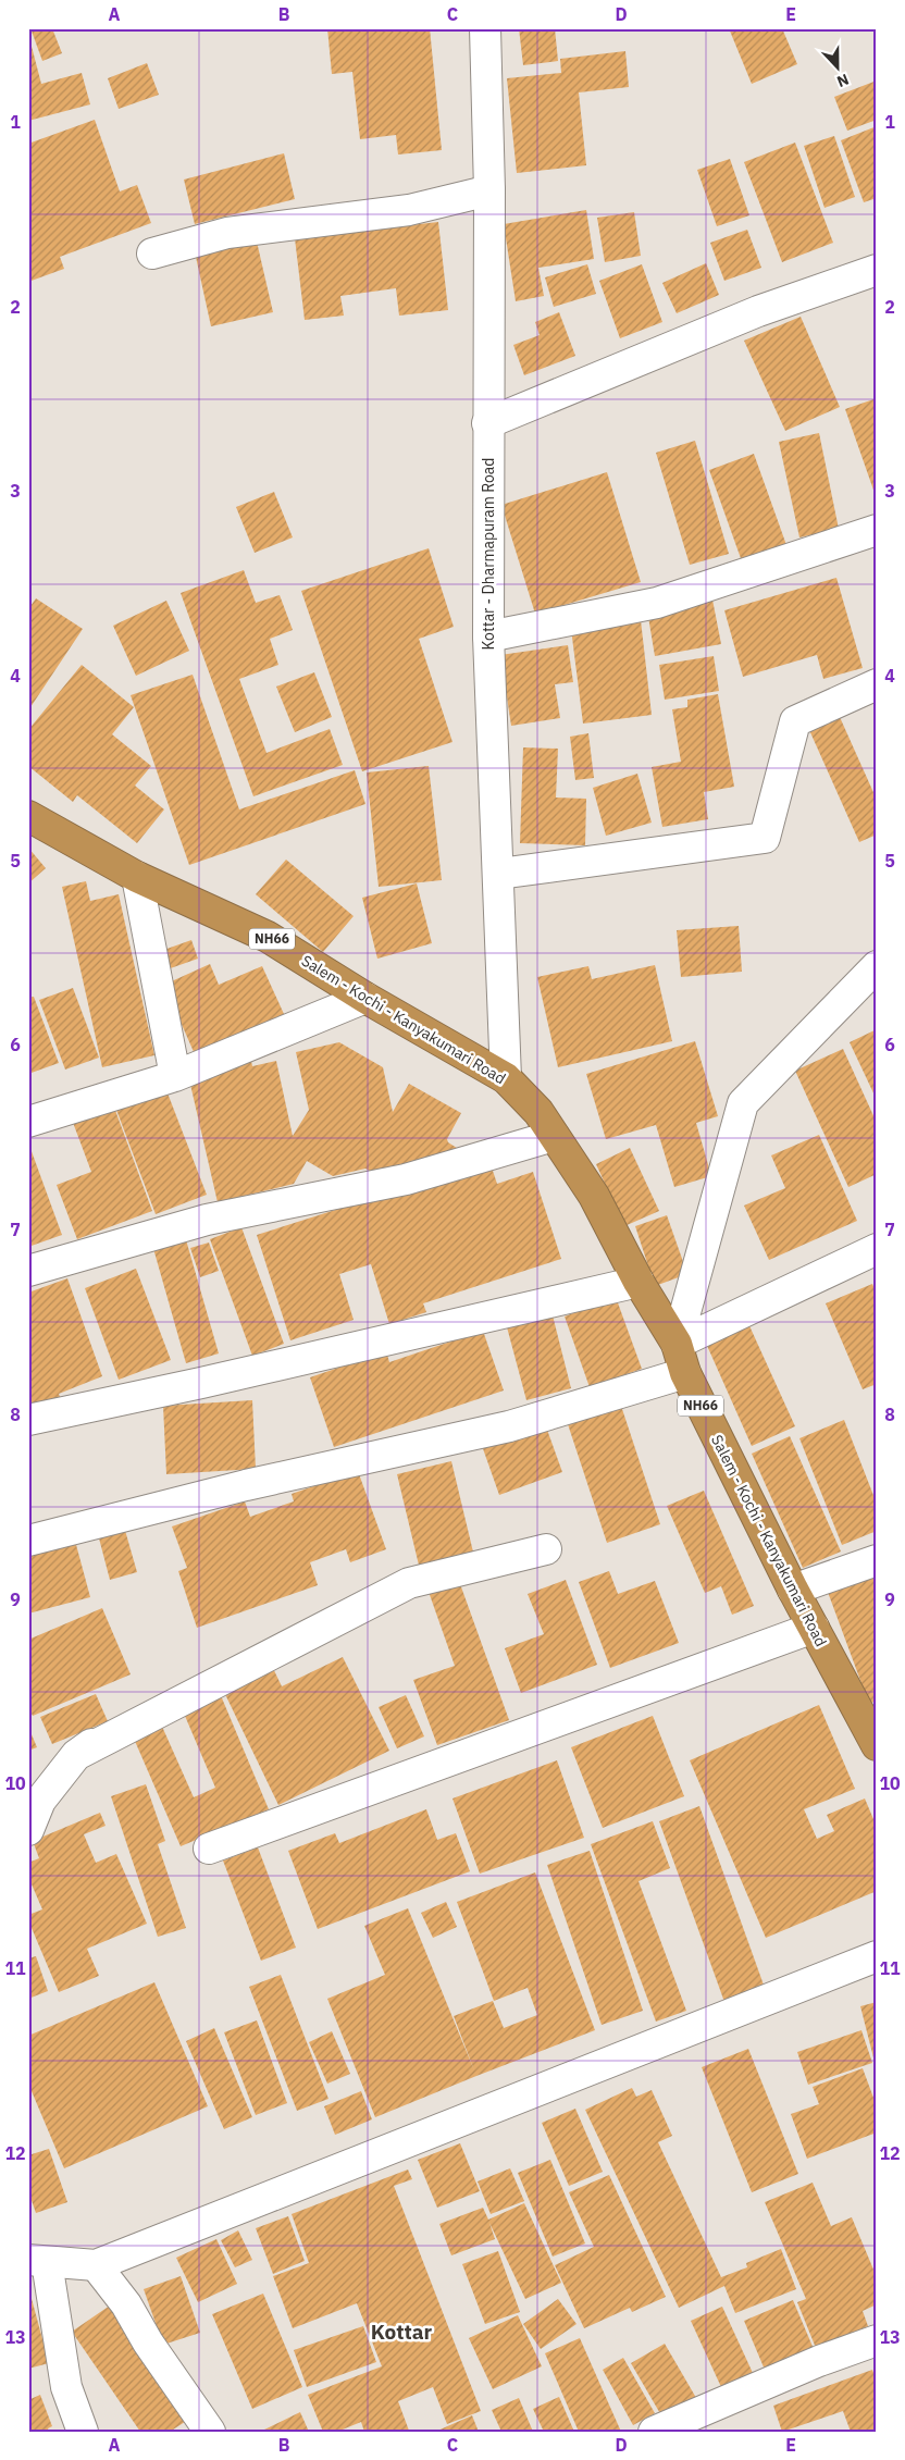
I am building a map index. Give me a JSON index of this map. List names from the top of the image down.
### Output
{
  "streets": {
    "highway": ["NH66", "Salem - Kochi - Kanyakumari Road"],
    "street": ["Kottar - Dharmapuram Road"]
  },
  "crossings": [
    ["Kottar - Dharmapuram Road", "Salem - Kochi - Kanyakumari Road"]
  ],
  "districts": ["Kottar"],
  "north": "bottom",
  "grid": {
    "columns": [
      "A",
      "B",
      "C",
      "D",
      "E"
    ],
    "rows": [
      "1",
      "2",
      "3",
      "4",
      "5",
      "6",
      "7",
      "8",
      "9",
      "10",
      "11",
      "12",
      "13"
    ]
  }
}
